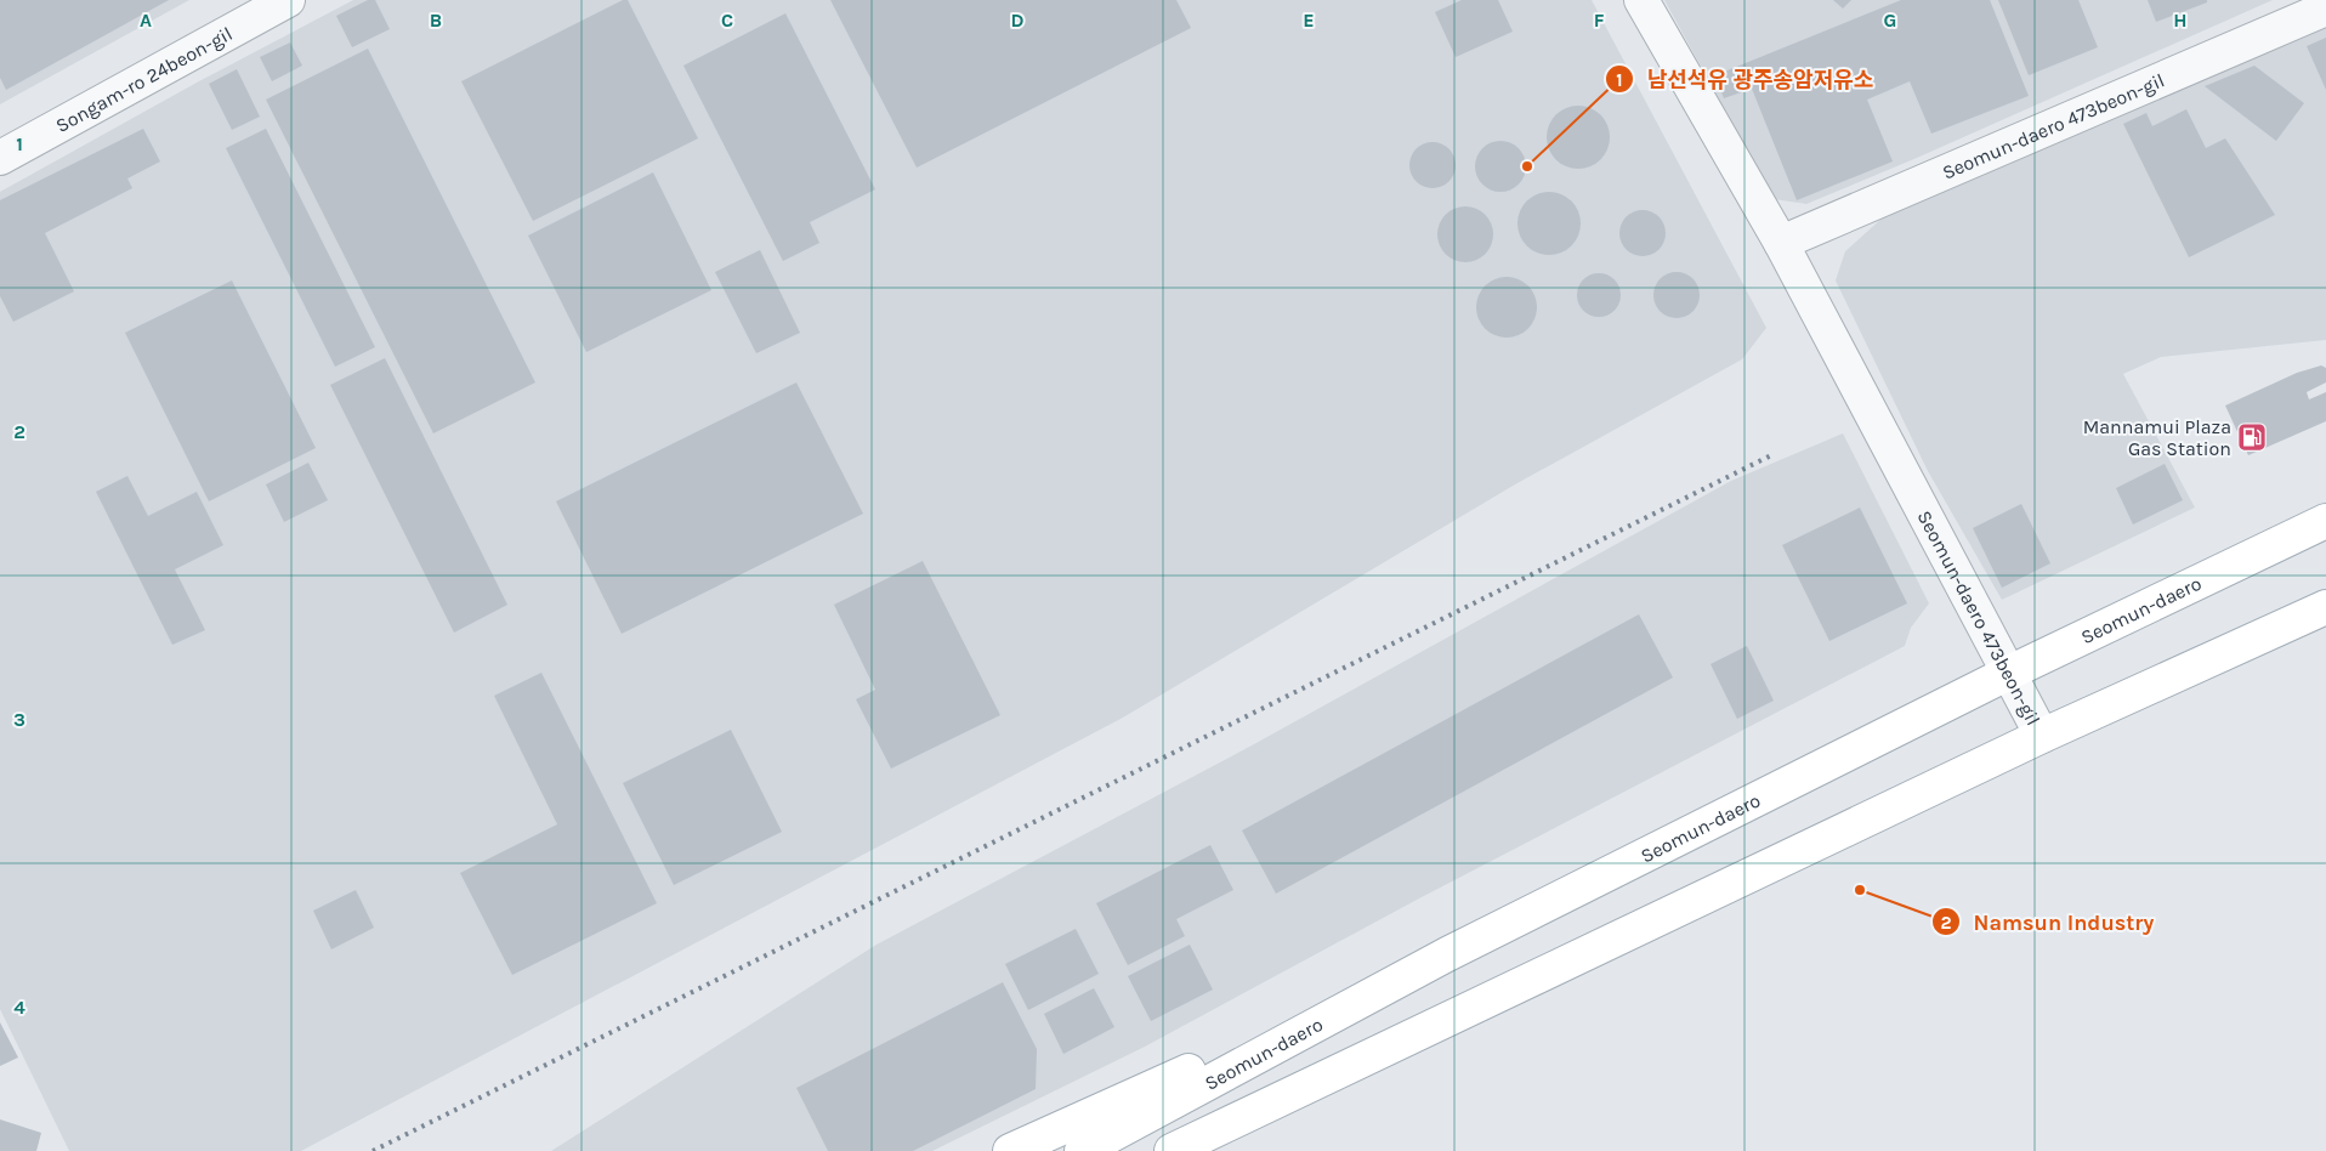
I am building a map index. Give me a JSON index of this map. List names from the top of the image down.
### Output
{
  "streets": {
    "main road": ["Seomun-daero"],
    "street": ["Songam-ro 24beon-gil", "Seomun-daero 473beon-gil"]
  },
  "crossings": [
    ["Seomun-daero 473beon-gil", "Seomun-daero"]
  ],
  "places": {
    "other": ["남선석유 광주송암저유소", "Namsun Industry"],
    "fuel station": ["Mannamui Plaza Gas Station"]
  },
  "grid": {
    "columns": [
      "A",
      "B",
      "C",
      "D",
      "E",
      "F",
      "G",
      "H"
    ],
    "rows": [
      "1",
      "2",
      "3",
      "4"
    ]
  }
}
